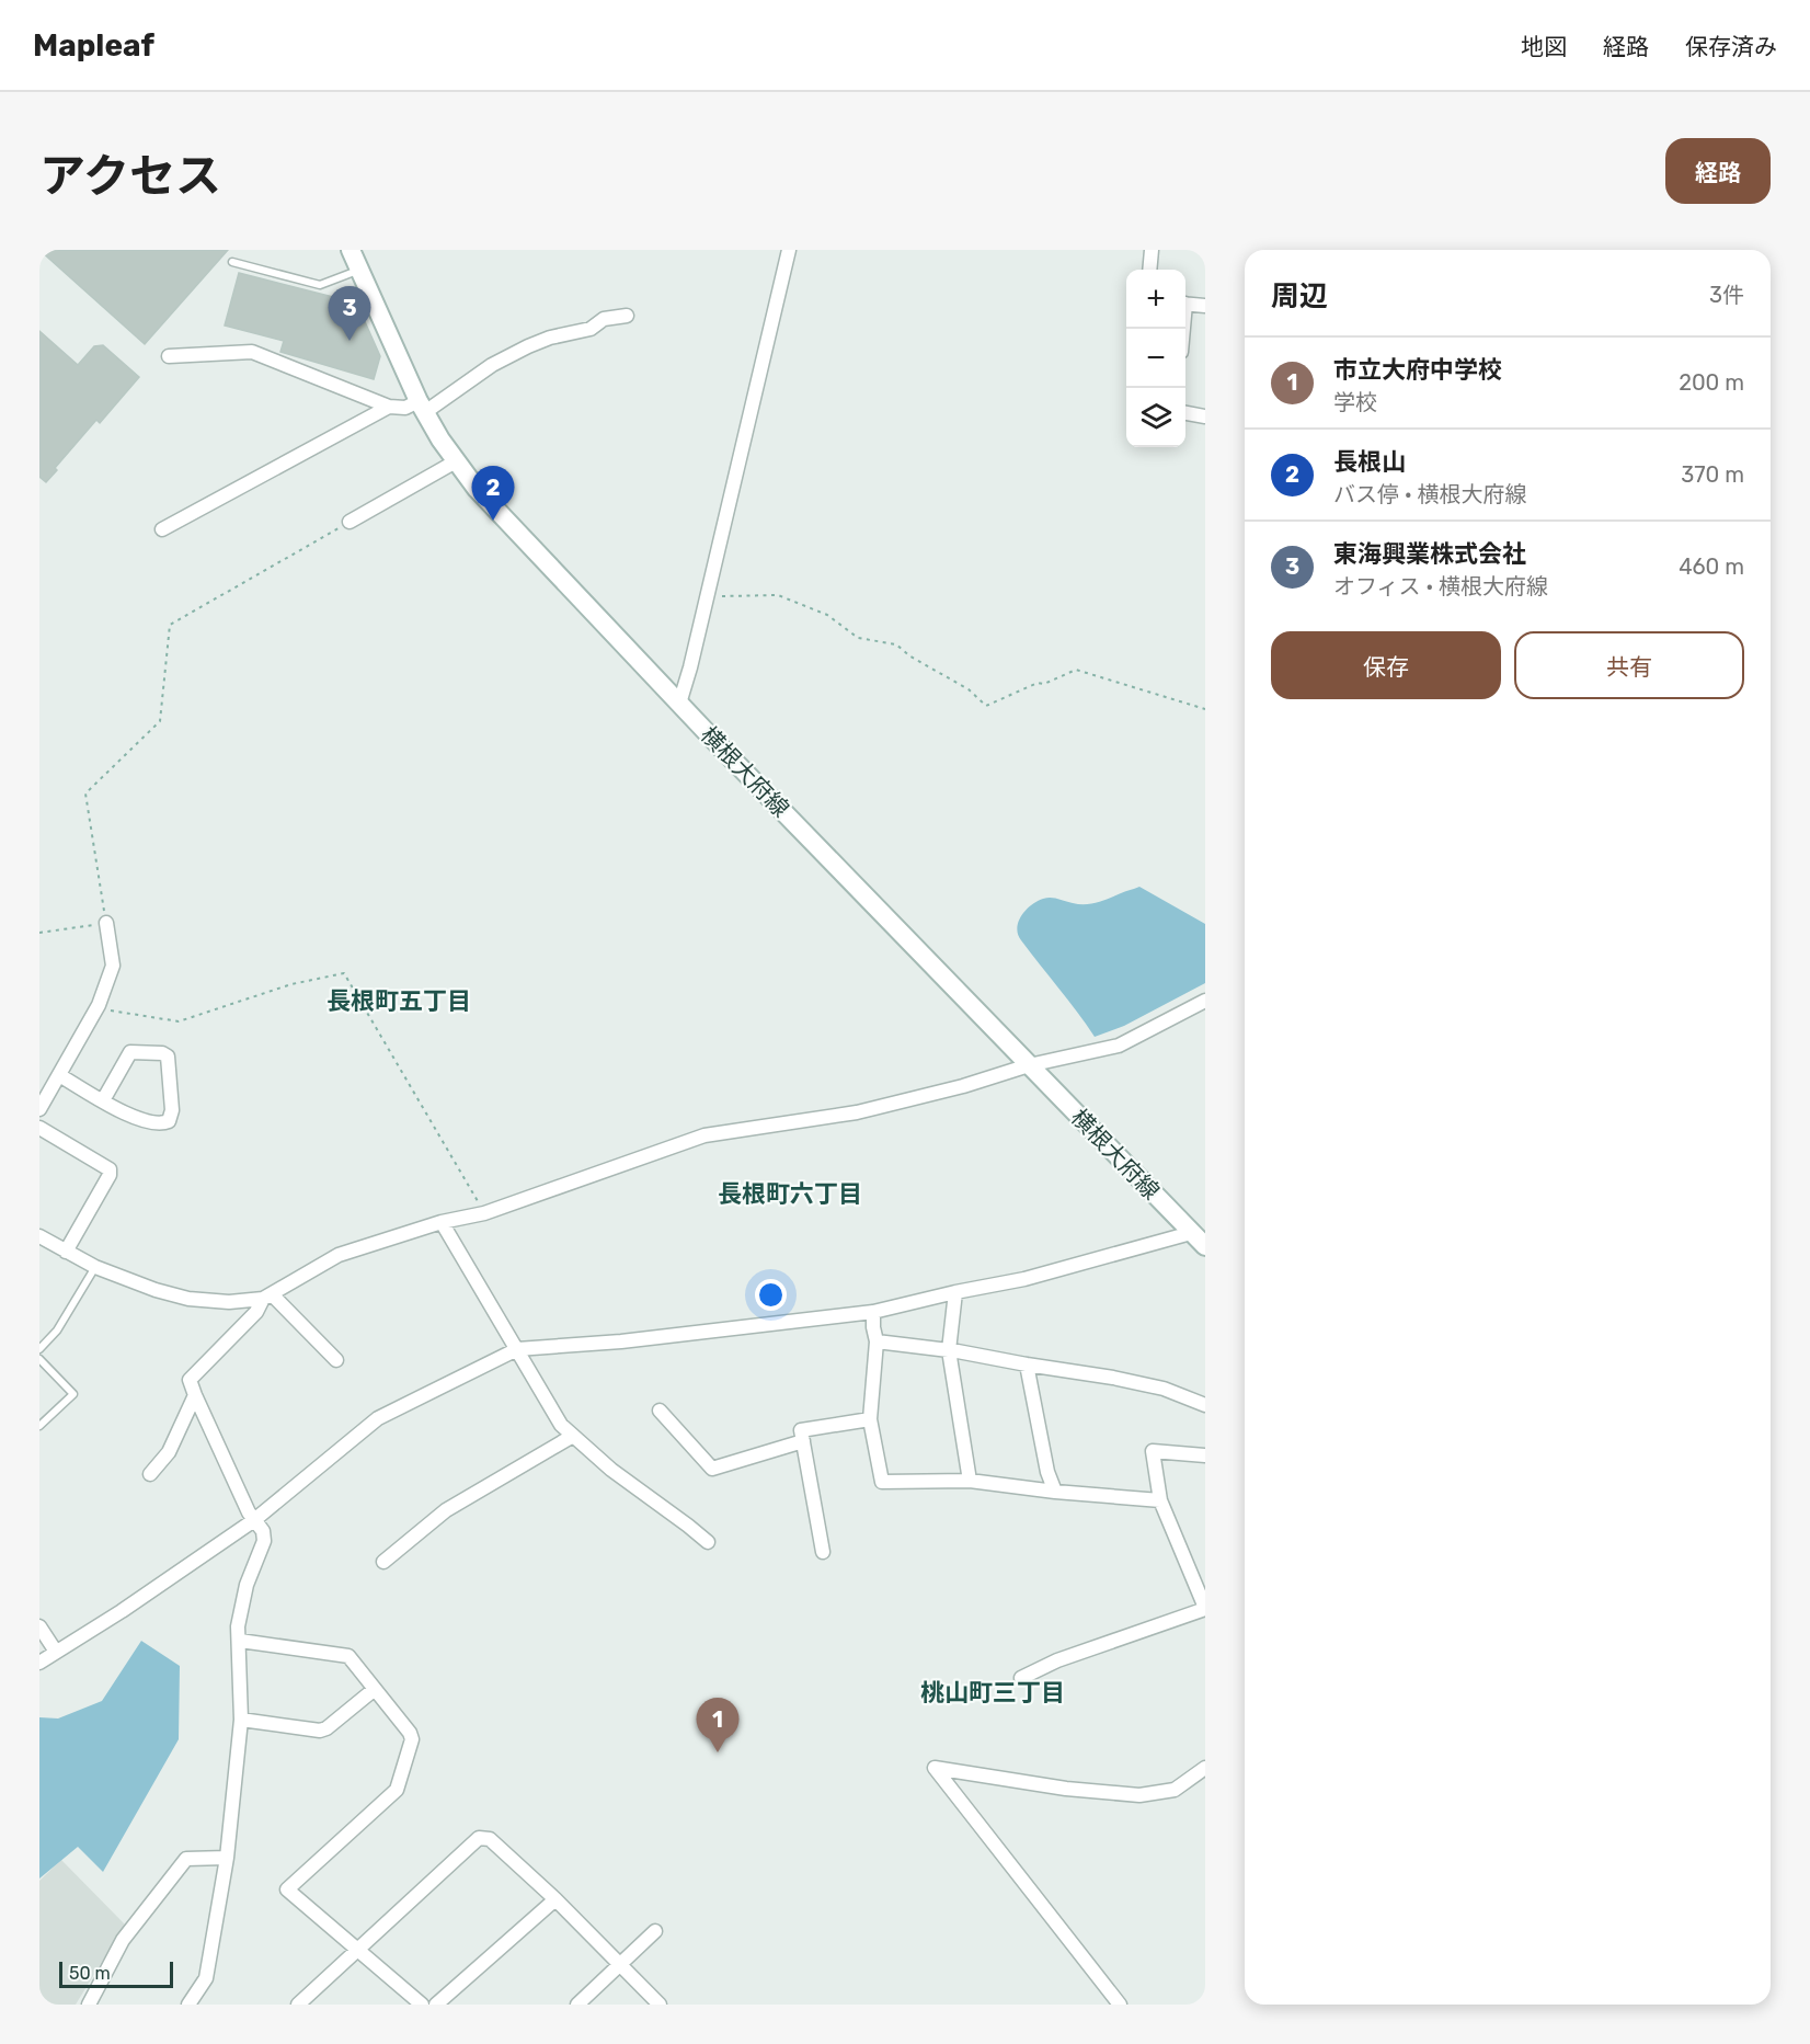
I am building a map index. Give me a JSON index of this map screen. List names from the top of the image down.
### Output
{
  "streets": {
    "main road": ["横根大府線"]
  },
  "districts": ["長根町五丁目", "長根町六丁目", "桃山町三丁目"],
  "scale_bar": "50 m",
  "page": {
    "header": "Mapleaf",
    "nav": ["地図", "経路", "保存済み"],
    "title": "アクセス",
    "buttons": [
      "経路",
      ["保存", "共有"]
    ],
    "heading": ["周辺", "3件"],
    "map_buttons": ["+", "−"],
    "pins": ["3", "2", "1"],
    "list": [
      {
        "mark": "1",
        "name": "市立大府中学校",
        "note": "学校",
        "value": "200 m"
      },
      {
        "mark": "2",
        "name": "長根山",
        "note": "バス停 · 横根大府線",
        "value": "370 m"
      },
      {
        "mark": "3",
        "name": "東海興業株式会社",
        "note": "オフィス · 横根大府線",
        "value": "460 m"
      }
    ],
    "scale": "50 m"
  }
}
